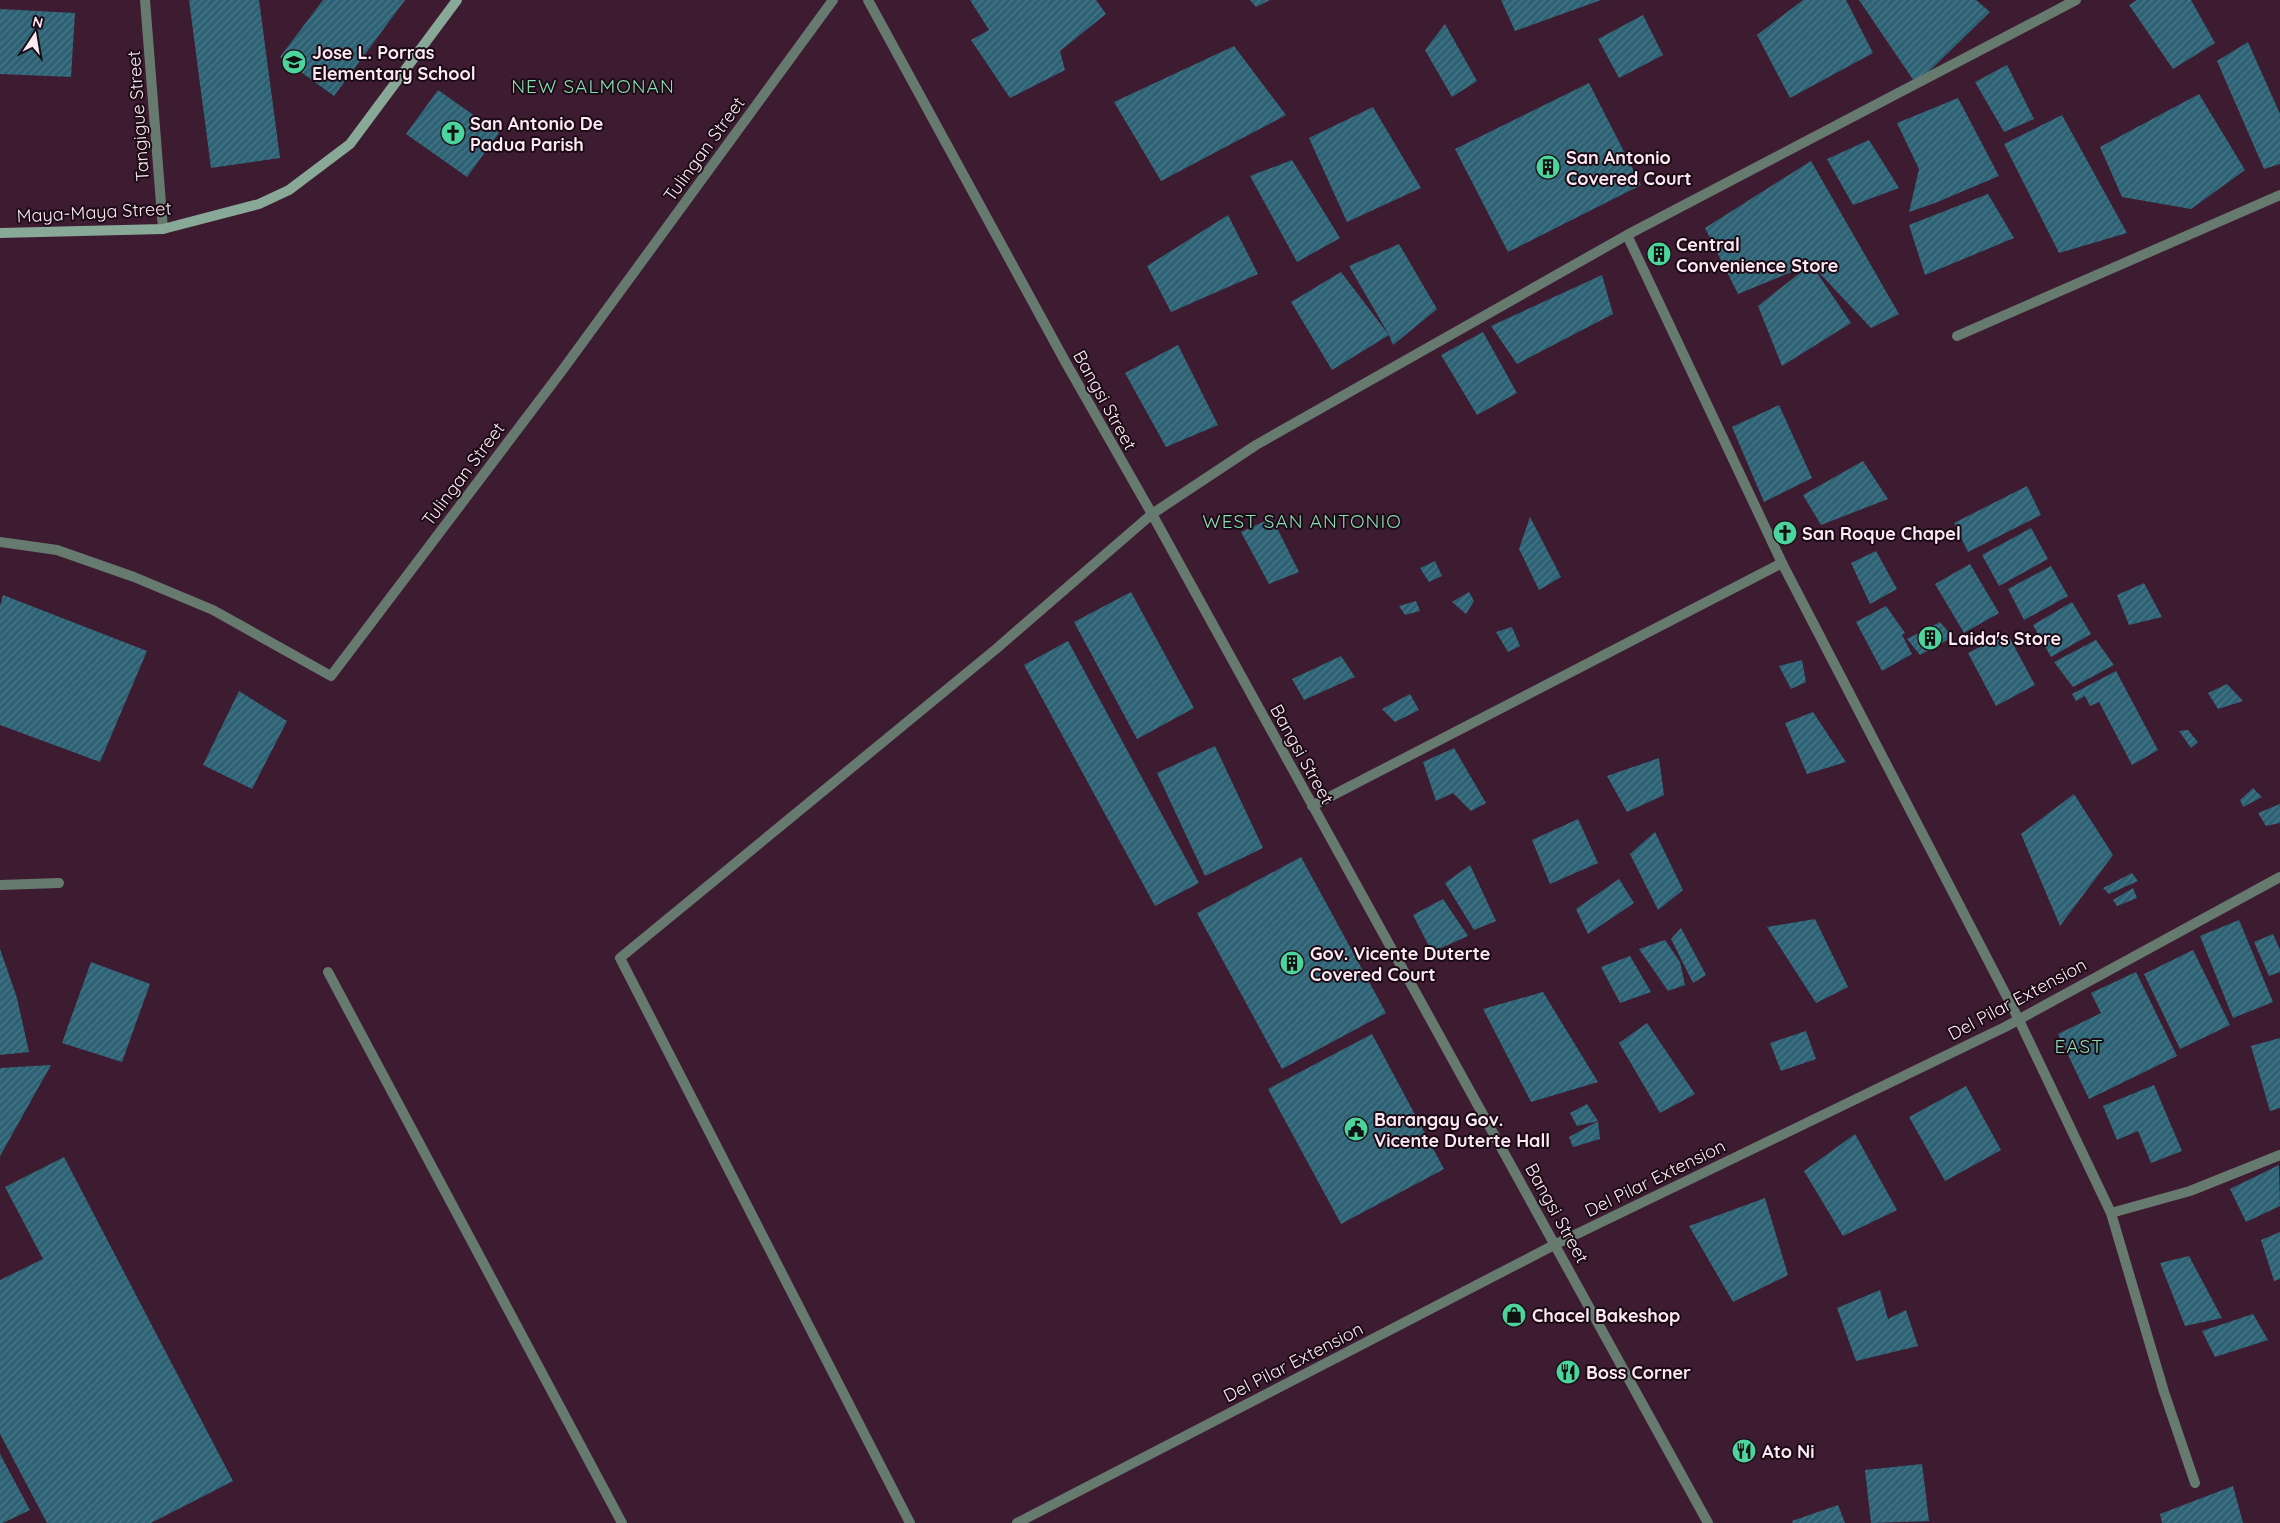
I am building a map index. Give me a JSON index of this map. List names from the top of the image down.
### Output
{
  "streets": {
    "street": [
      "Tangigue Street",
      "Tulingan Street",
      "Maya-Maya Street",
      "Bangsi Street",
      "Del Pilar Extension"
    ]
  },
  "crossings": [
    ["Tangigue Street", "Maya-Maya Street"],
    ["Bangsi Street", "Del Pilar Extension"]
  ],
  "districts": ["NEW SALMONAN", "WEST SAN ANTONIO", "EAST"],
  "places": {
    "school or university": ["Jose L. Porras Elementary School"],
    "church": ["San Antonio De Padua Parish", "San Roque Chapel"],
    "building": [
      "San Antonio Covered Court",
      "Central Convenience Store",
      "Laida's Store",
      "Gov. Vicente Duterte Covered Court"
    ],
    "public building": ["Barangay Gov. Vicente Duterte Hall"],
    "shop": ["Chacel Bakeshop"],
    "restaurant": ["Boss Corner", "Ato Ni"]
  },
  "north": "top"
}
